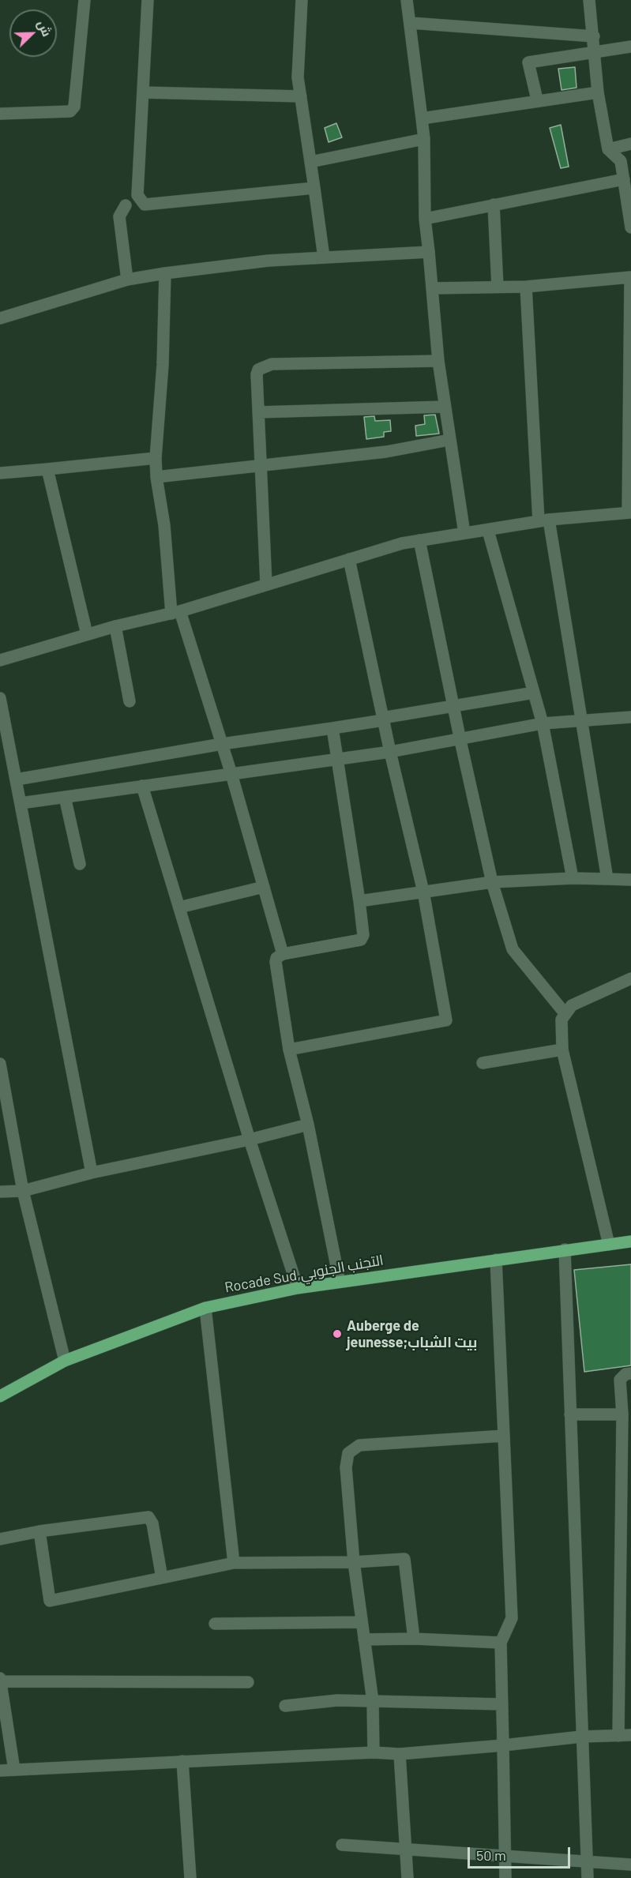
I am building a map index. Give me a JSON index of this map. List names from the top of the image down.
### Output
{
  "streets": {
    "main road": ["Rocade Sud,التجنب الجنوبي"]
  },
  "places": ["Auberge de jeunesse;بيت الشباب"],
  "scale_bar": "50 m",
  "north": "top right"
}
